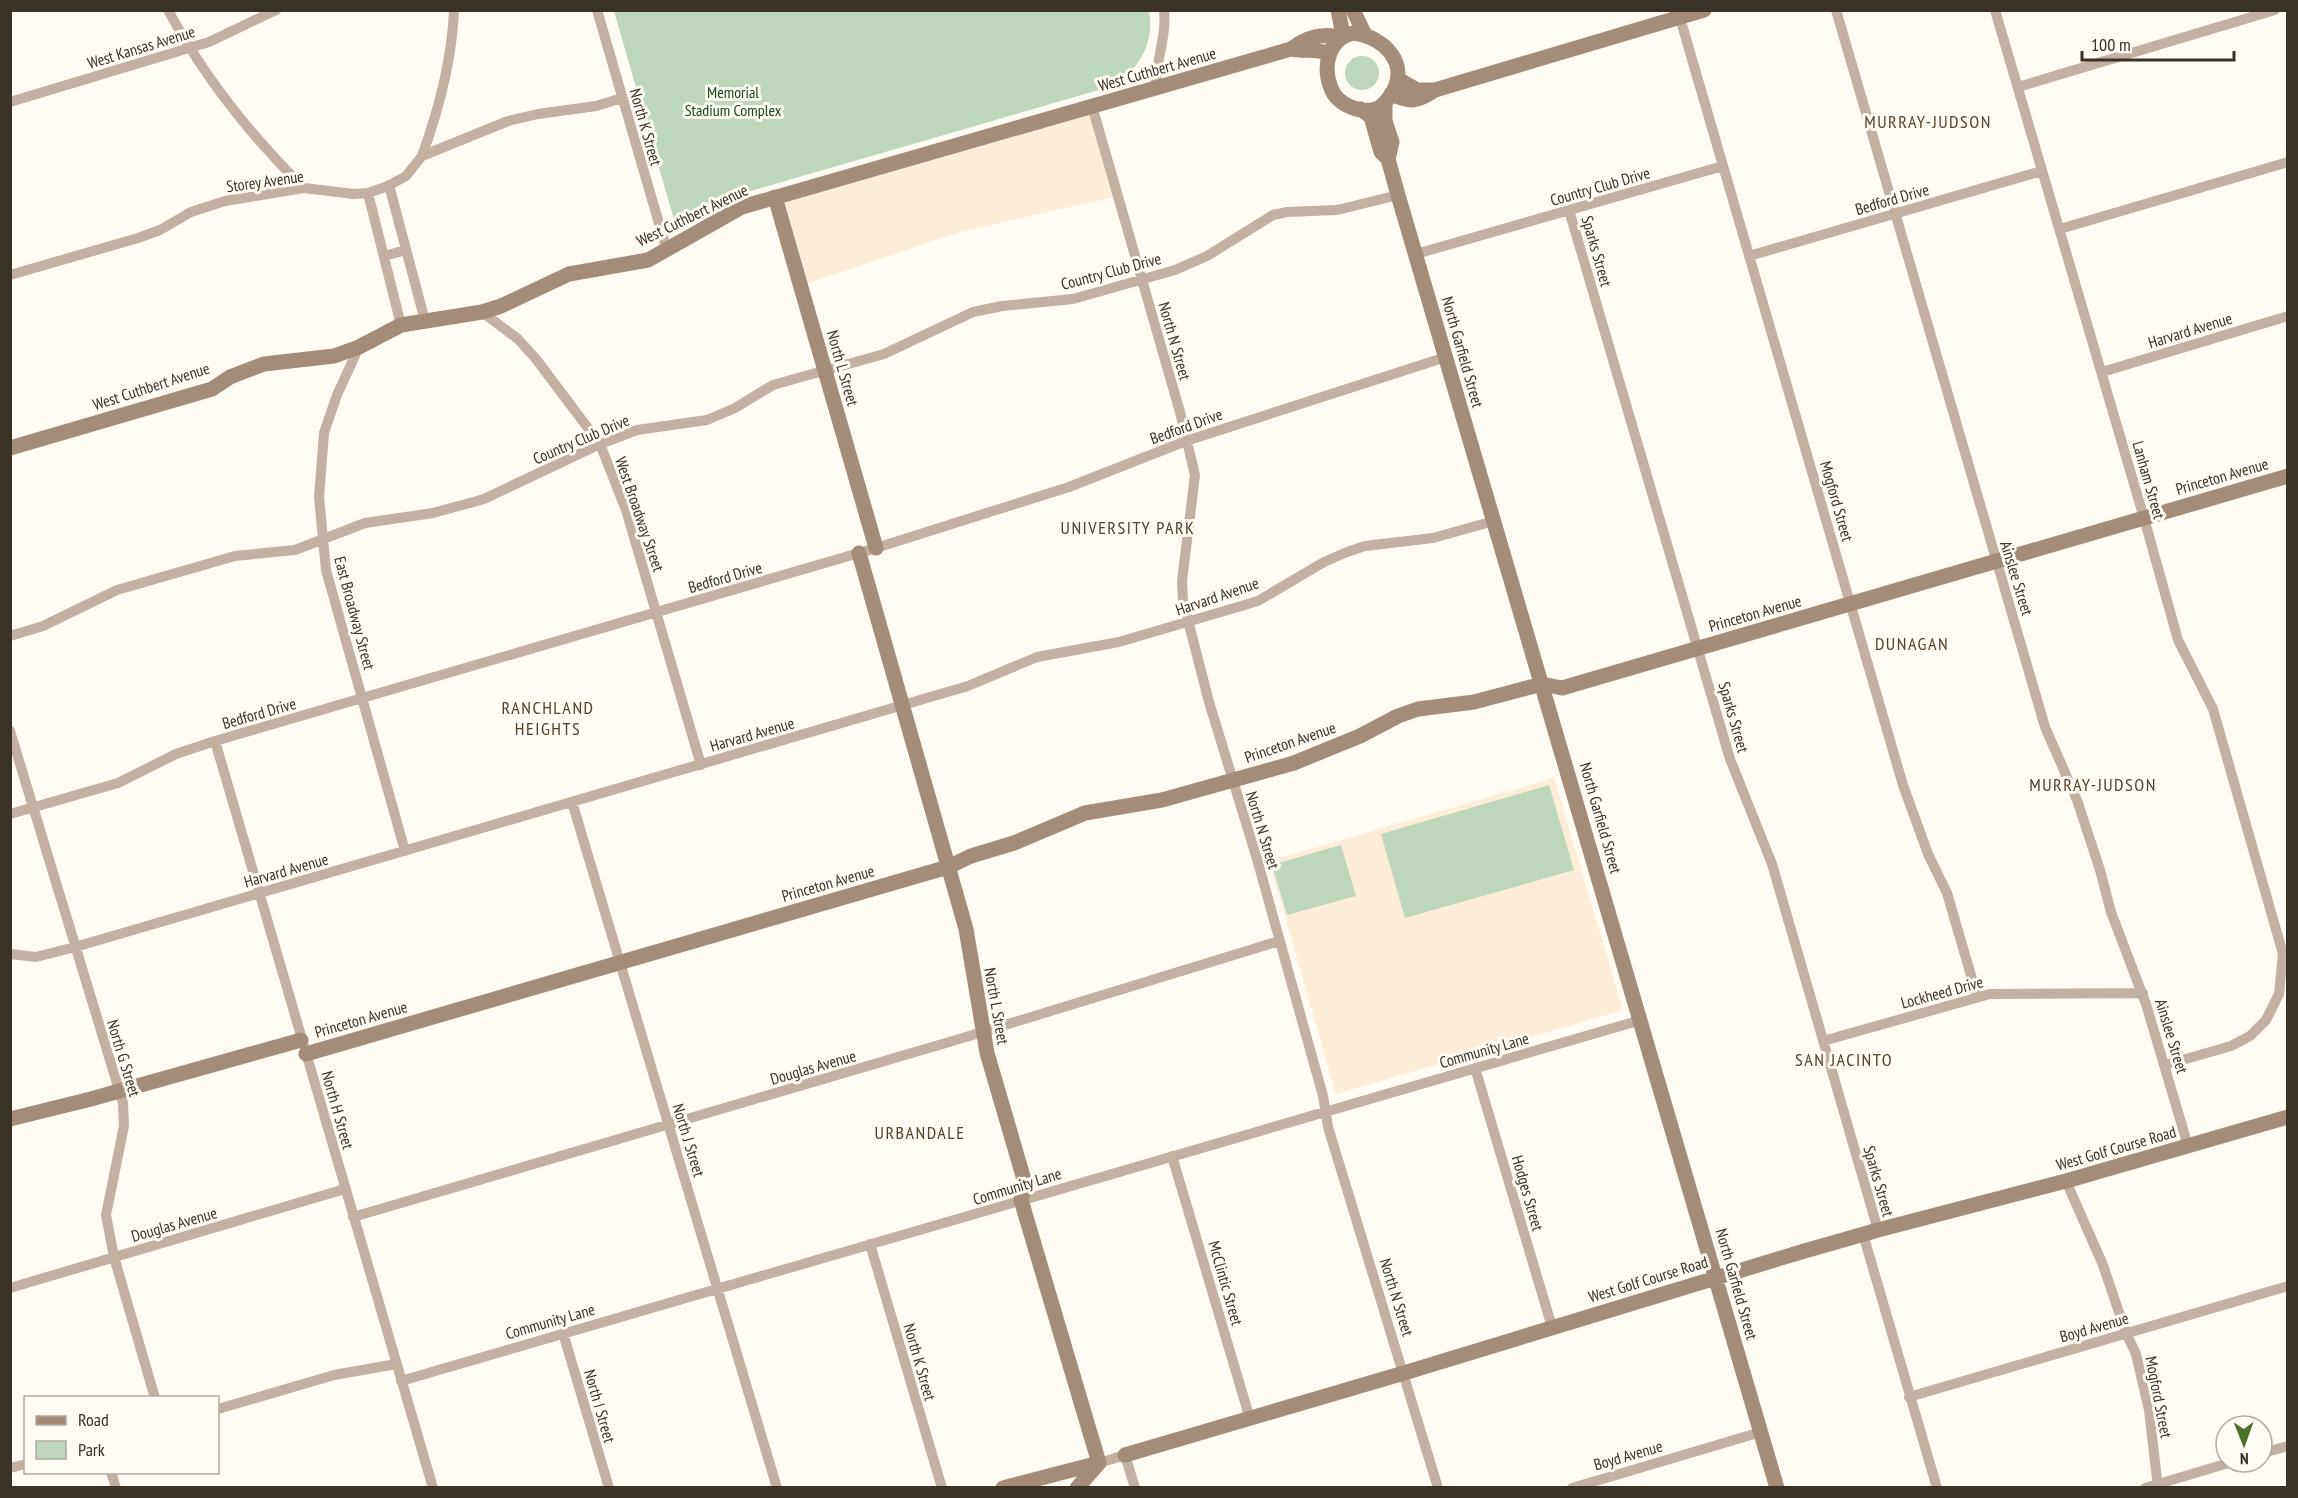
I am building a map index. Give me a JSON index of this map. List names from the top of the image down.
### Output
{
  "streets": {
    "street": [
      "West Kansas Avenue",
      "West Cuthbert Avenue",
      "North K Street",
      "Storey Avenue",
      "Country Club Drive",
      "Bedford Drive",
      "Sparks Street",
      "Harvard Avenue",
      "North N Street",
      "North Garfield Street",
      "North L Street",
      "Princeton Avenue",
      "Lanham Street",
      "Mogford Street",
      "West Broadway Street",
      "Ainslee Street",
      "East Broadway Street",
      "Lockheed Drive",
      "Community Lane",
      "North G Street",
      "Douglas Avenue",
      "North H Street",
      "North J Street",
      "West Golf Course Road",
      "Hodges Street",
      "McClintic Street",
      "Boyd Avenue",
      "North I Street"
    ]
  },
  "crossings": [
    ["West Cuthbert Avenue", "North K Street"],
    ["West Cuthbert Avenue", "North N Street"],
    ["West Cuthbert Avenue", "North L Street"],
    ["West Cuthbert Avenue", "West Broadway Street"],
    ["West Cuthbert Avenue", "East Broadway Street"],
    ["North K Street", "Storey Avenue"],
    ["North K Street", "Community Lane"],
    ["Country Club Drive", "Sparks Street"],
    ["Country Club Drive", "North N Street"],
    ["Country Club Drive", "North Garfield Street"],
    ["Country Club Drive", "North L Street"],
    ["Country Club Drive", "Mogford Street"],
    ["Country Club Drive", "West Broadway Street"],
    ["Country Club Drive", "East Broadway Street"],
    ["Bedford Drive", "North N Street"],
    ["Bedford Drive", "North Garfield Street"],
    ["Bedford Drive", "North L Street"],
    ["Bedford Drive", "Lanham Street"],
    ["Bedford Drive", "Mogford Street"],
    ["Bedford Drive", "West Broadway Street"],
    ["Bedford Drive", "Ainslee Street"],
    ["Bedford Drive", "East Broadway Street"],
    ["Bedford Drive", "North G Street"],
    ["Bedford Drive", "North H Street"],
    ["Sparks Street", "Princeton Avenue"],
    ["Sparks Street", "Lockheed Drive"],
    ["Sparks Street", "West Golf Course Road"],
    ["Sparks Street", "Boyd Avenue"],
    ["Harvard Avenue", "North N Street"],
    ["Harvard Avenue", "North Garfield Street"],
    ["Harvard Avenue", "North L Street"],
    ["Harvard Avenue", "Lanham Street"],
    ["Harvard Avenue", "West Broadway Street"],
    ["Harvard Avenue", "East Broadway Street"],
    ["Harvard Avenue", "North G Street"],
    ["Harvard Avenue", "North H Street"],
    ["Harvard Avenue", "North J Street"],
    ["North N Street", "Princeton Avenue"],
    ["North N Street", "Community Lane"],
    ["North N Street", "Douglas Avenue"],
    ["North N Street", "West Golf Course Road"],
    ["North Garfield Street", "Princeton Avenue"],
    ["North Garfield Street", "Community Lane"],
    ["North Garfield Street", "West Golf Course Road"],
    ["North Garfield Street", "Boyd Avenue"],
    ["North L Street", "Princeton Avenue"],
    ["North L Street", "Community Lane"],
    ["North L Street", "Douglas Avenue"],
    ["Princeton Avenue", "Lanham Street"],
    ["Princeton Avenue", "Mogford Street"],
    ["Princeton Avenue", "Ainslee Street"],
    ["Princeton Avenue", "North G Street"],
    ["Princeton Avenue", "North H Street"],
    ["Princeton Avenue", "North J Street"],
    ["Mogford Street", "Lockheed Drive"],
    ["Mogford Street", "West Golf Course Road"],
    ["Mogford Street", "Boyd Avenue"],
    ["Ainslee Street", "Lockheed Drive"],
    ["Ainslee Street", "West Golf Course Road"],
    ["Community Lane", "North H Street"],
    ["Community Lane", "North J Street"],
    ["Community Lane", "Hodges Street"],
    ["Community Lane", "McClintic Street"],
    ["Community Lane", "North I Street"],
    ["North G Street", "Douglas Avenue"],
    ["Douglas Avenue", "North H Street"],
    ["Douglas Avenue", "North J Street"],
    ["West Golf Course Road", "Hodges Street"],
    ["West Golf Course Road", "McClintic Street"]
  ],
  "districts": [
    "MURRAY-JUDSON",
    "UNIVERSITY PARK",
    "DUNAGAN",
    "RANCHLAND HEIGHTS",
    "MURRAY-JUDSON",
    "SAN JACINTO",
    "URBANDALE"
  ],
  "parks": ["Memorial Stadium Complex"],
  "legend": ["Road", "Park"],
  "scale_bar": "100 m",
  "north": "bottom"
}
